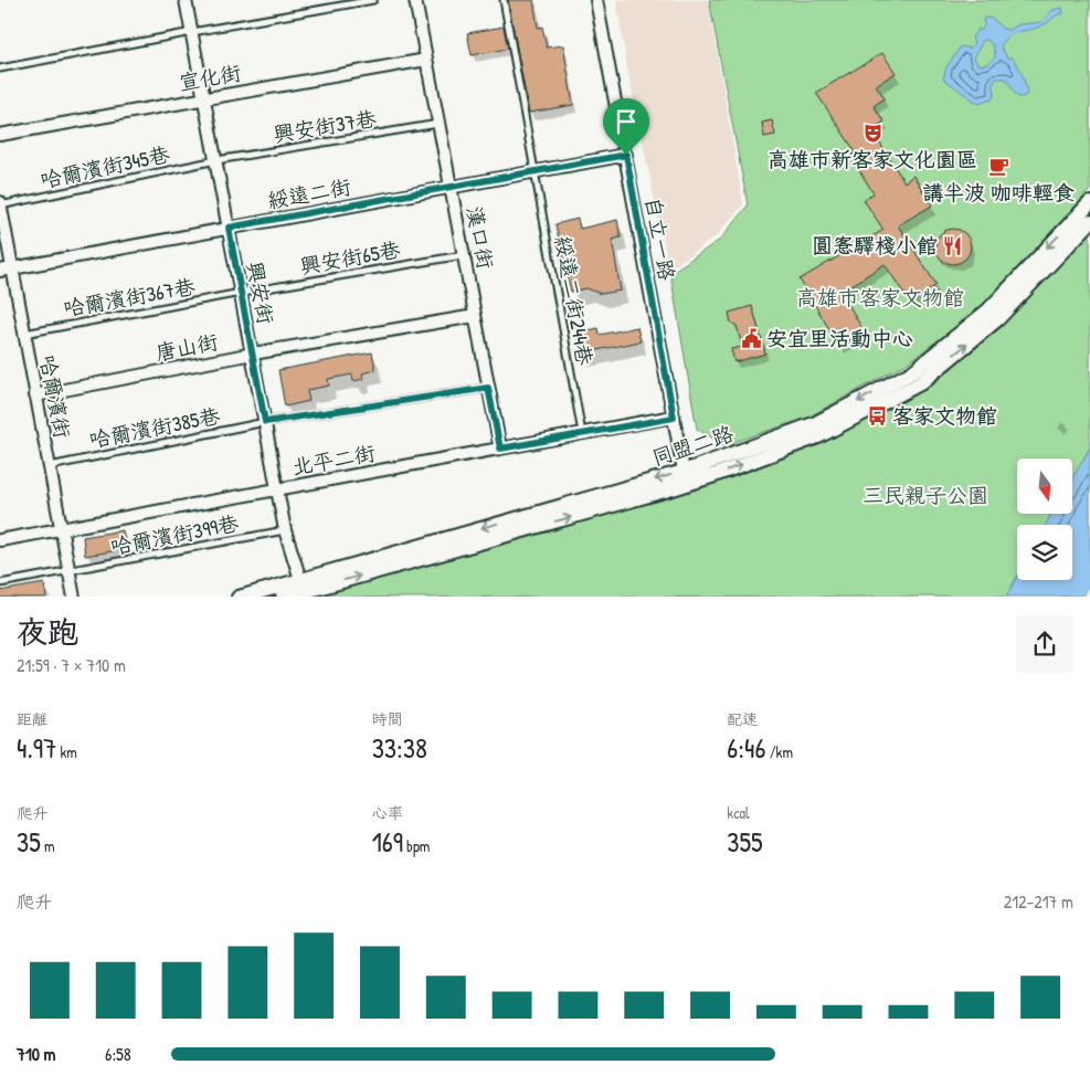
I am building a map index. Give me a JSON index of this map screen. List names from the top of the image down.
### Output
{
  "streets": {
    "street": [
      "宣化街",
      "綏遠二街",
      "漢口街",
      "自立一路",
      "興安街",
      "唐山街",
      "哈爾濱街",
      "同盟二路",
      "北平二街"
    ],
    "lane": [
      "興安街37巷",
      "哈爾濱街345巷",
      "興安街65巷",
      "哈爾濱街367巷",
      "綏遠二街244巷",
      "哈爾濱街385巷",
      "哈爾濱街399巷"
    ]
  },
  "crossings": [
    ["宣化街", "漢口街"],
    ["宣化街", "興安街"],
    ["興安街37巷", "哈爾濱街345巷"],
    ["興安街37巷", "漢口街"],
    ["興安街37巷", "興安街"],
    ["哈爾濱街345巷", "興安街"],
    ["哈爾濱街345巷", "哈爾濱街"],
    ["綏遠二街", "漢口街"],
    ["綏遠二街", "自立一路"],
    ["綏遠二街", "興安街"],
    ["綏遠二街", "綏遠二街244巷"],
    ["綏遠二街", "哈爾濱街"],
    ["漢口街", "興安街65巷"],
    ["漢口街", "唐山街"],
    ["漢口街", "哈爾濱街385巷"],
    ["漢口街", "北平二街"],
    ["自立一路", "同盟二路"],
    ["自立一路", "北平二街"],
    ["興安街65巷", "興安街"],
    ["興安街65巷", "哈爾濱街367巷"],
    ["興安街", "哈爾濱街367巷"],
    ["興安街", "唐山街"],
    ["興安街", "哈爾濱街385巷"],
    ["興安街", "同盟二路"],
    ["興安街", "北平二街"],
    ["興安街", "哈爾濱街399巷"],
    ["哈爾濱街367巷", "哈爾濱街"],
    ["綏遠二街244巷", "北平二街"],
    ["唐山街", "哈爾濱街"],
    ["哈爾濱街", "哈爾濱街385巷"],
    ["哈爾濱街", "北平二街"],
    ["哈爾濱街", "哈爾濱街399巷"]
  ],
  "parks": ["高雄市客家文物館", "三民親子公園"],
  "places": {
    "theatre": ["高雄市新客家文化園區"],
    "cafe": ["講半波 咖啡輕食"],
    "restaurant": ["圓愙驛棧小館"],
    "public building": ["安宜里活動中心"],
    "bus stop": ["客家文物館"]
  },
  "north": "bottom",
  "page": {
    "heading": ["夜跑", "21:59 · 7 × 710 m"],
    "stats": [
      ["距離", "4.97 km"],
      ["時間", "33:38"],
      ["配速", "6:46 /km"],
      ["爬升", "35 m"],
      ["心率", "169 bpm"],
      ["kcal", "355"]
    ],
    "chart": ["爬升", "212–217 m"],
    "list": [
      {
        "name": "710 m",
        "note": "6:58"
      }
    ]
  }
}
